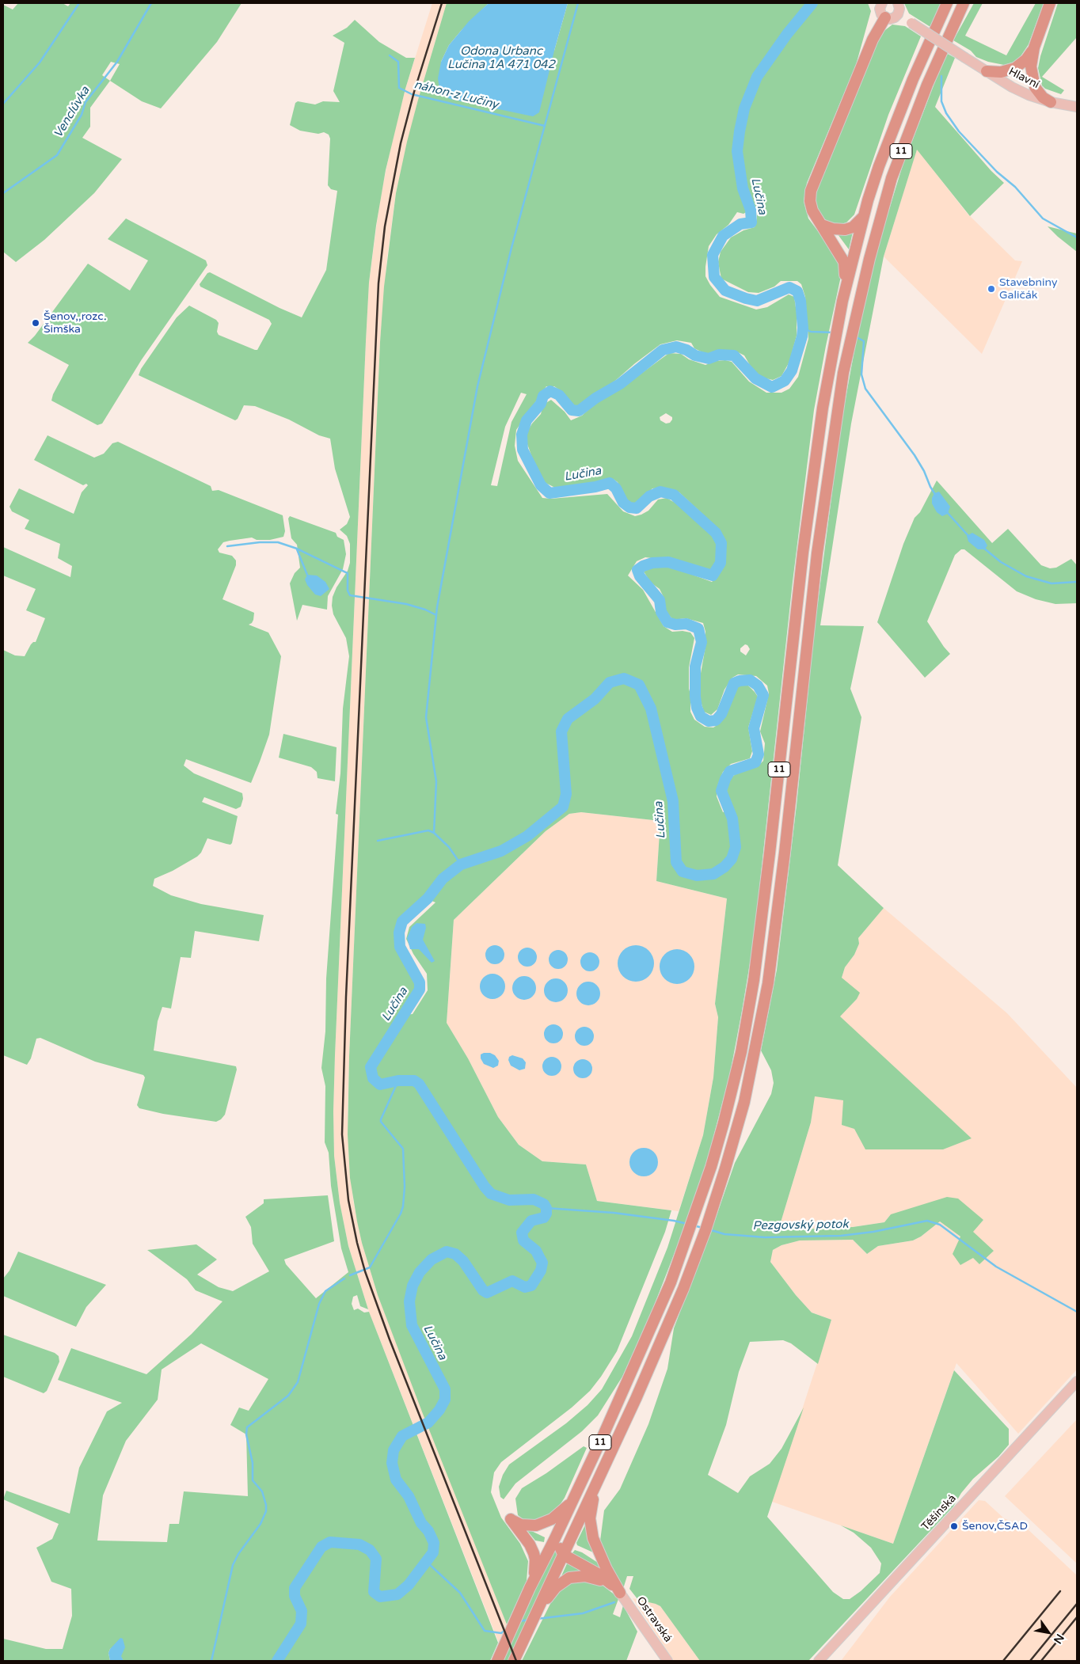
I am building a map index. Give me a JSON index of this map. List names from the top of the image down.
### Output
{
  "streets": {
    "highway": ["11"],
    "main road": ["Hlavní", "Těšínská", "Ostravská"]
  },
  "water": [
    "Odona Urbanc Lučina 1A 471 042",
    "náhon-z Lučiny",
    "Venclůvka",
    "Lučina",
    "Pezgovský potok"
  ],
  "places": ["Stavebniny Galičák", "Šenov,,rozc. Šimška", "Šenov,ČSAD"],
  "north": "bottom right"
}
